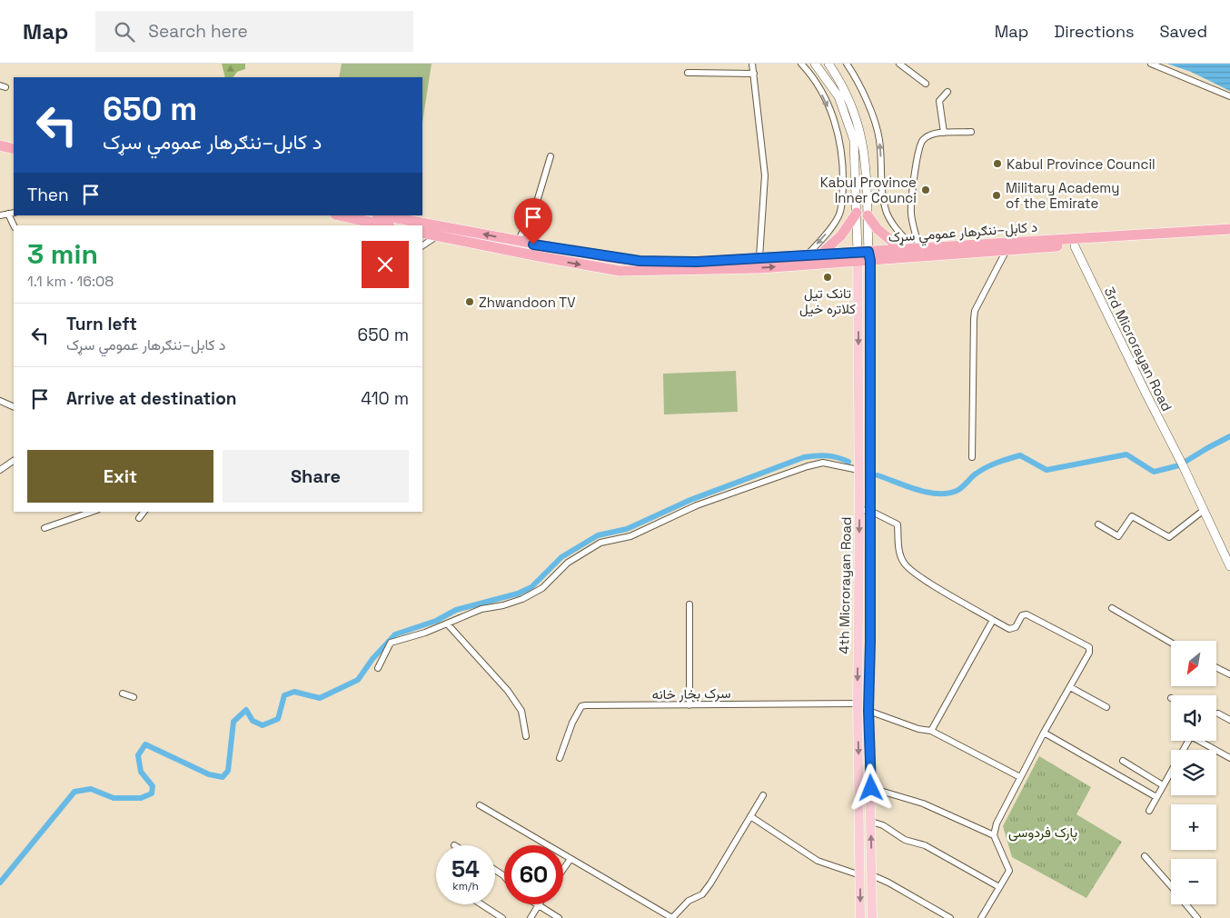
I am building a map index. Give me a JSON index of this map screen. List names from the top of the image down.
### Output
{
  "streets": {
    "highway": ["د کابل–ننګرهار عمومي سړک"],
    "main road": ["3rd Microrayan Road", "4th Microrayan Road"],
    "street": ["سرک بخار خانه"]
  },
  "crossings": [
    ["د کابل–ننګرهار عمومي سړک", "3rd Microrayan Road"],
    ["د کابل–ننګرهار عمومي سړک", "4th Microrayan Road"],
    ["4th Microrayan Road", "سرک بخار خانه"]
  ],
  "parks": ["پارک فردوسی"],
  "places": [
    "Kabul Province Council",
    "Kabul Province Inner Counci",
    "Military Academy of the Emirate",
    "تانک تیل کلاتره خیل",
    "Zhwandoon TV"
  ],
  "north": "bottom left",
  "page": {
    "header": "Map",
    "search": "Search here",
    "nav": ["Map", "Directions", "Saved"],
    "turn": ["650 m", "د کابل–ننګرهار عمومي سړک"],
    "then": "Then",
    "heading": ["3 min", "1.1 km · 16:08"],
    "list": [
      {
        "name": "Turn left",
        "note": "د کابل–ننګرهار عمومي سړک",
        "value": "650 m"
      },
      {
        "name": "Arrive at destination",
        "value": "410 m"
      }
    ],
    "buttons": ["Exit", "Share"],
    "map_buttons": ["+", "−"],
    "speed": "54 km/h",
    "limit": "60"
  }
}
